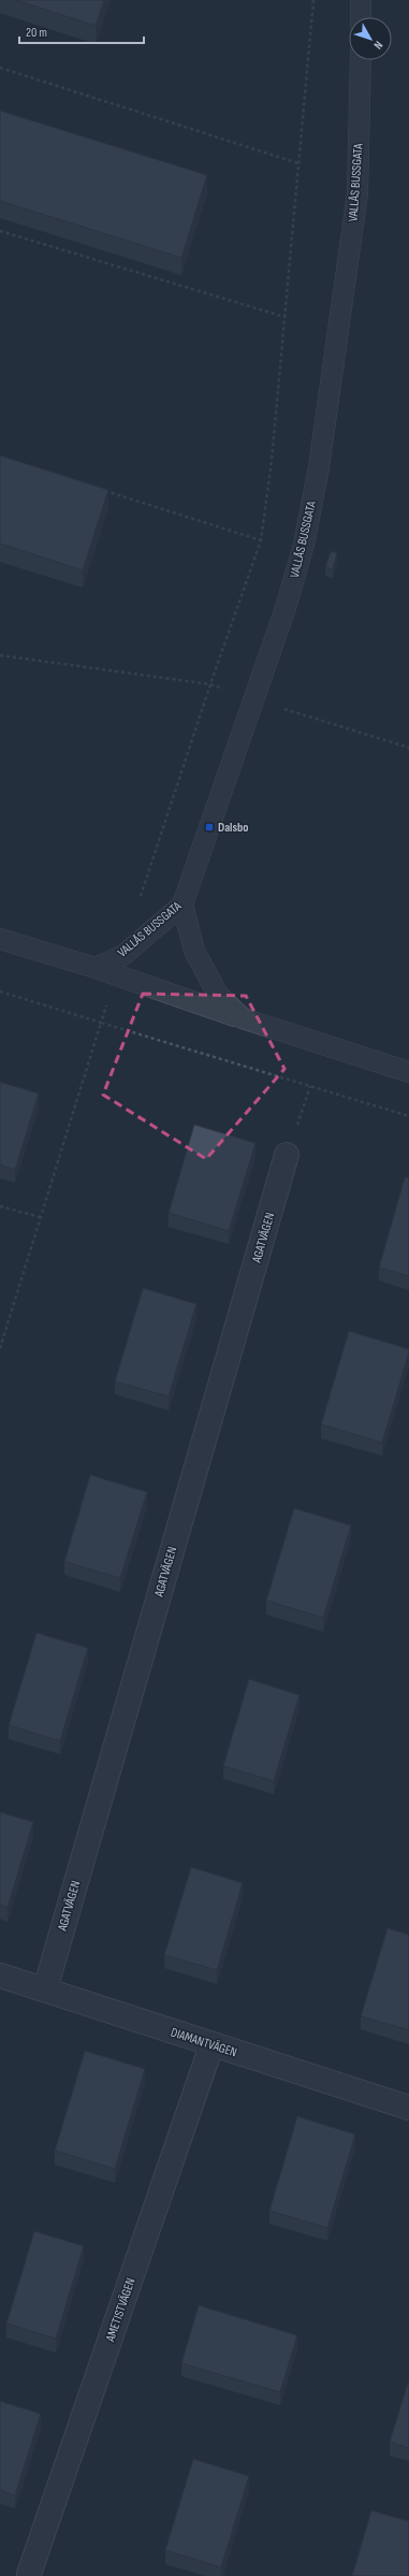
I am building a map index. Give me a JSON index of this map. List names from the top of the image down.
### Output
{
  "streets": {
    "street": ["AGATVÄGEN", "DIAMANTVÄGEN", "AMETISTVÄGEN"],
    "lane": ["VALLÅS BUSSGATA"]
  },
  "crossings": [
    ["AGATVÄGEN", "DIAMANTVÄGEN"],
    ["DIAMANTVÄGEN", "AMETISTVÄGEN"]
  ],
  "places": {
    "transit": ["Dalsbo"]
  },
  "scale_bar": "20 m",
  "north": "bottom right"
}
